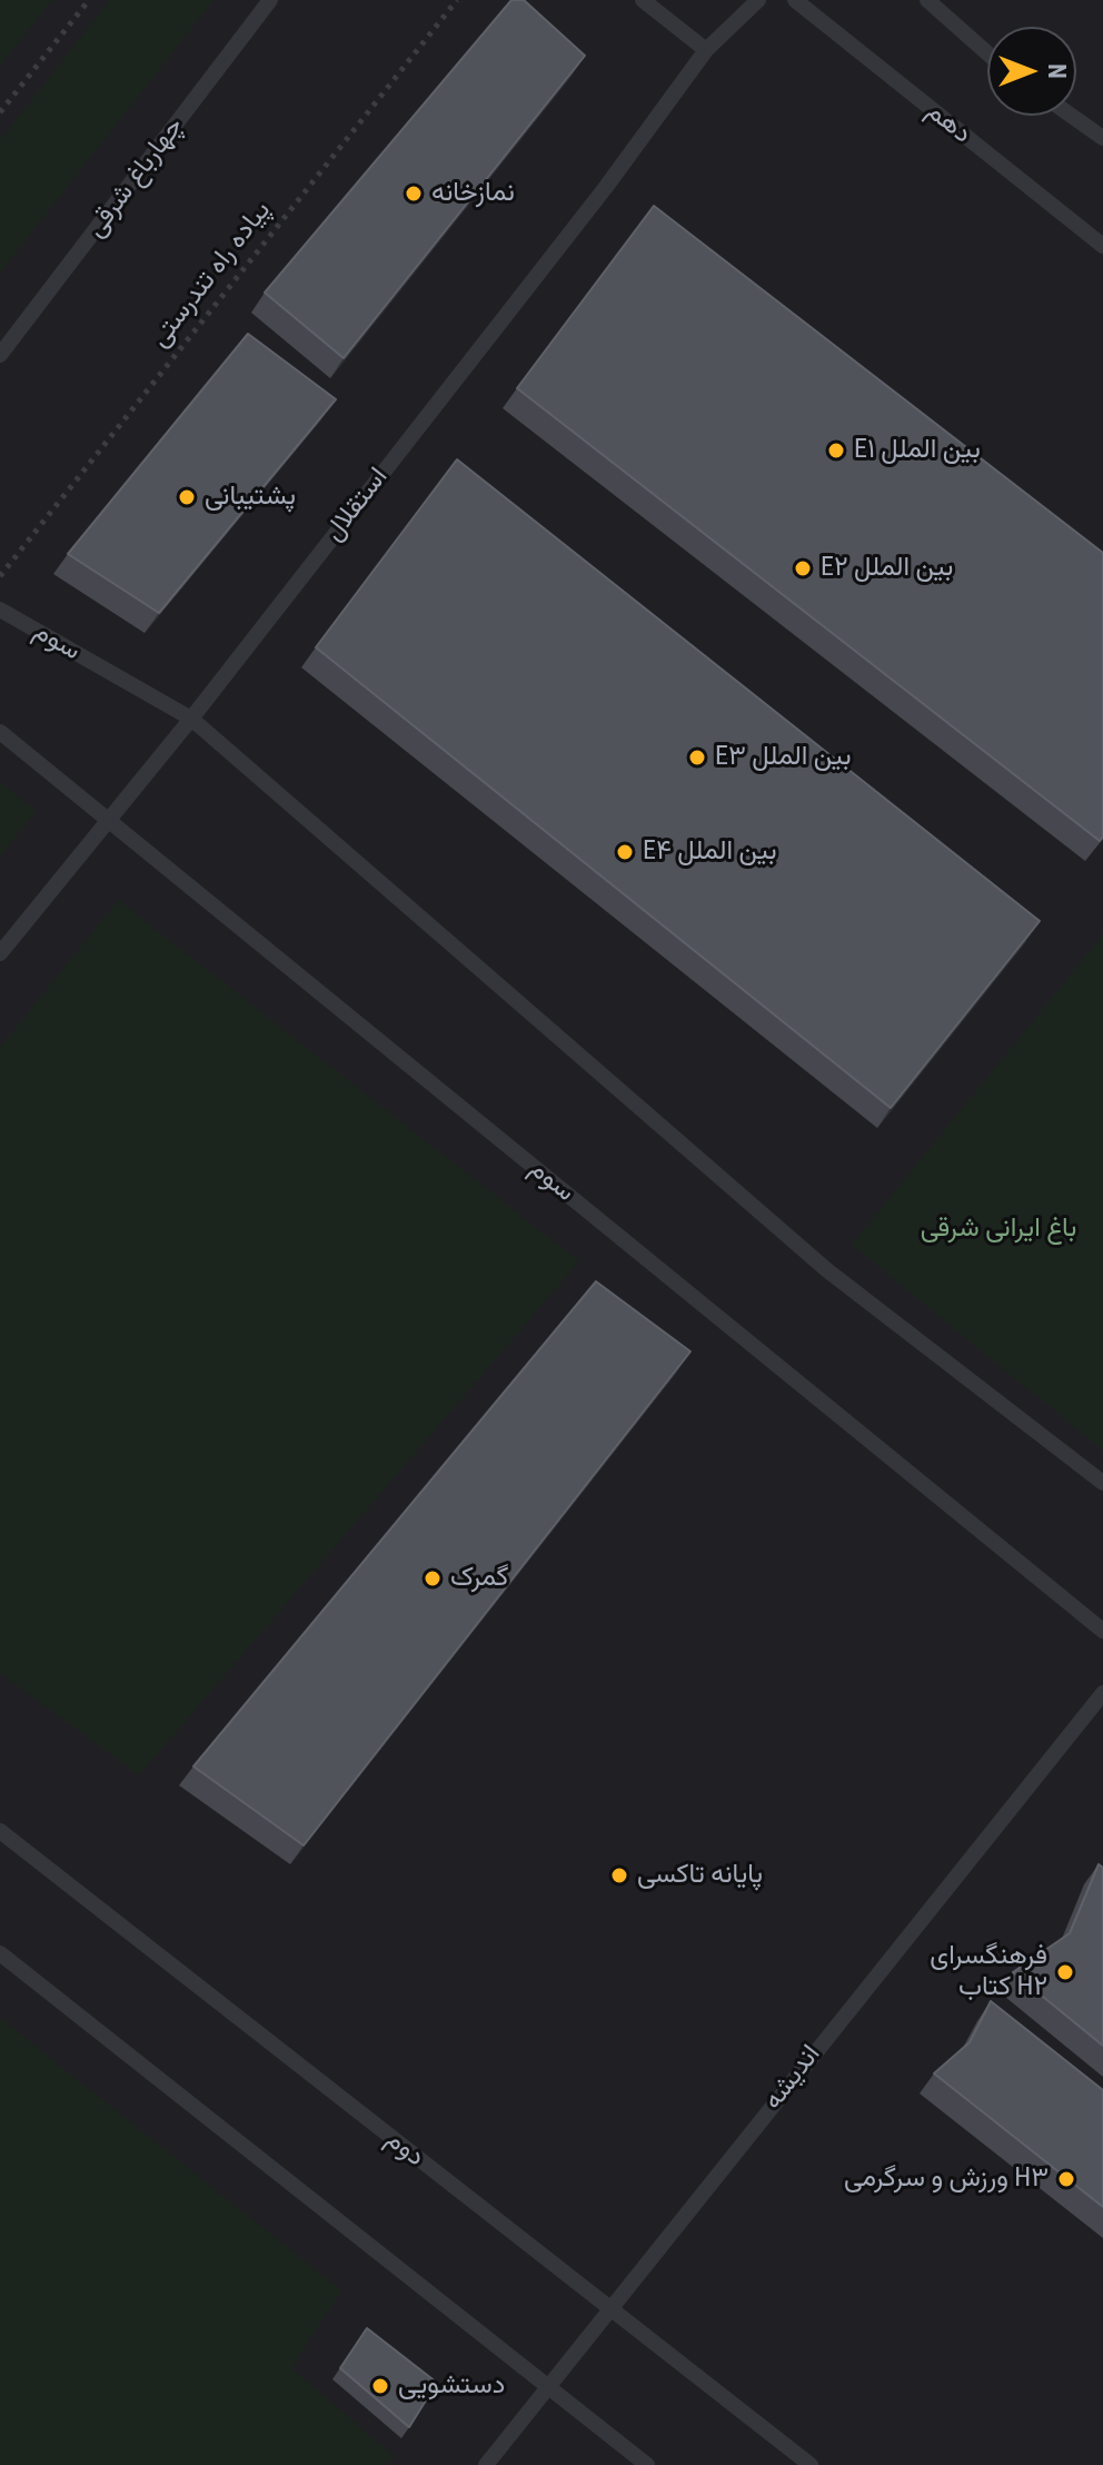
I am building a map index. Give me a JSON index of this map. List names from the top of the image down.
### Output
{
  "streets": {
    "lane": [
      "دهم",
      "چهارباغ شرقی",
      "استقلال",
      "سوم",
      "اندیشه",
      "دوم"
    ],
    "path": ["پیاده راه تندرستی"]
  },
  "crossings": [
    ["استقلال", "سوم"],
    ["اندیشه", "دوم"]
  ],
  "parks": ["باغ ایرانی شرقی"],
  "places": [
    "نمازخانه",
    "E۱ بین الملل",
    "پشتیبانی",
    "E۲ بین الملل",
    "E۳ بین الملل",
    "E۴ بین الملل",
    "گمرک",
    "پایانه تاکسی",
    "فرهنگسرای کتاب H۲",
    "ورزش و سرگرمی H۳",
    "دستشویی"
  ],
  "north": "right"
}
